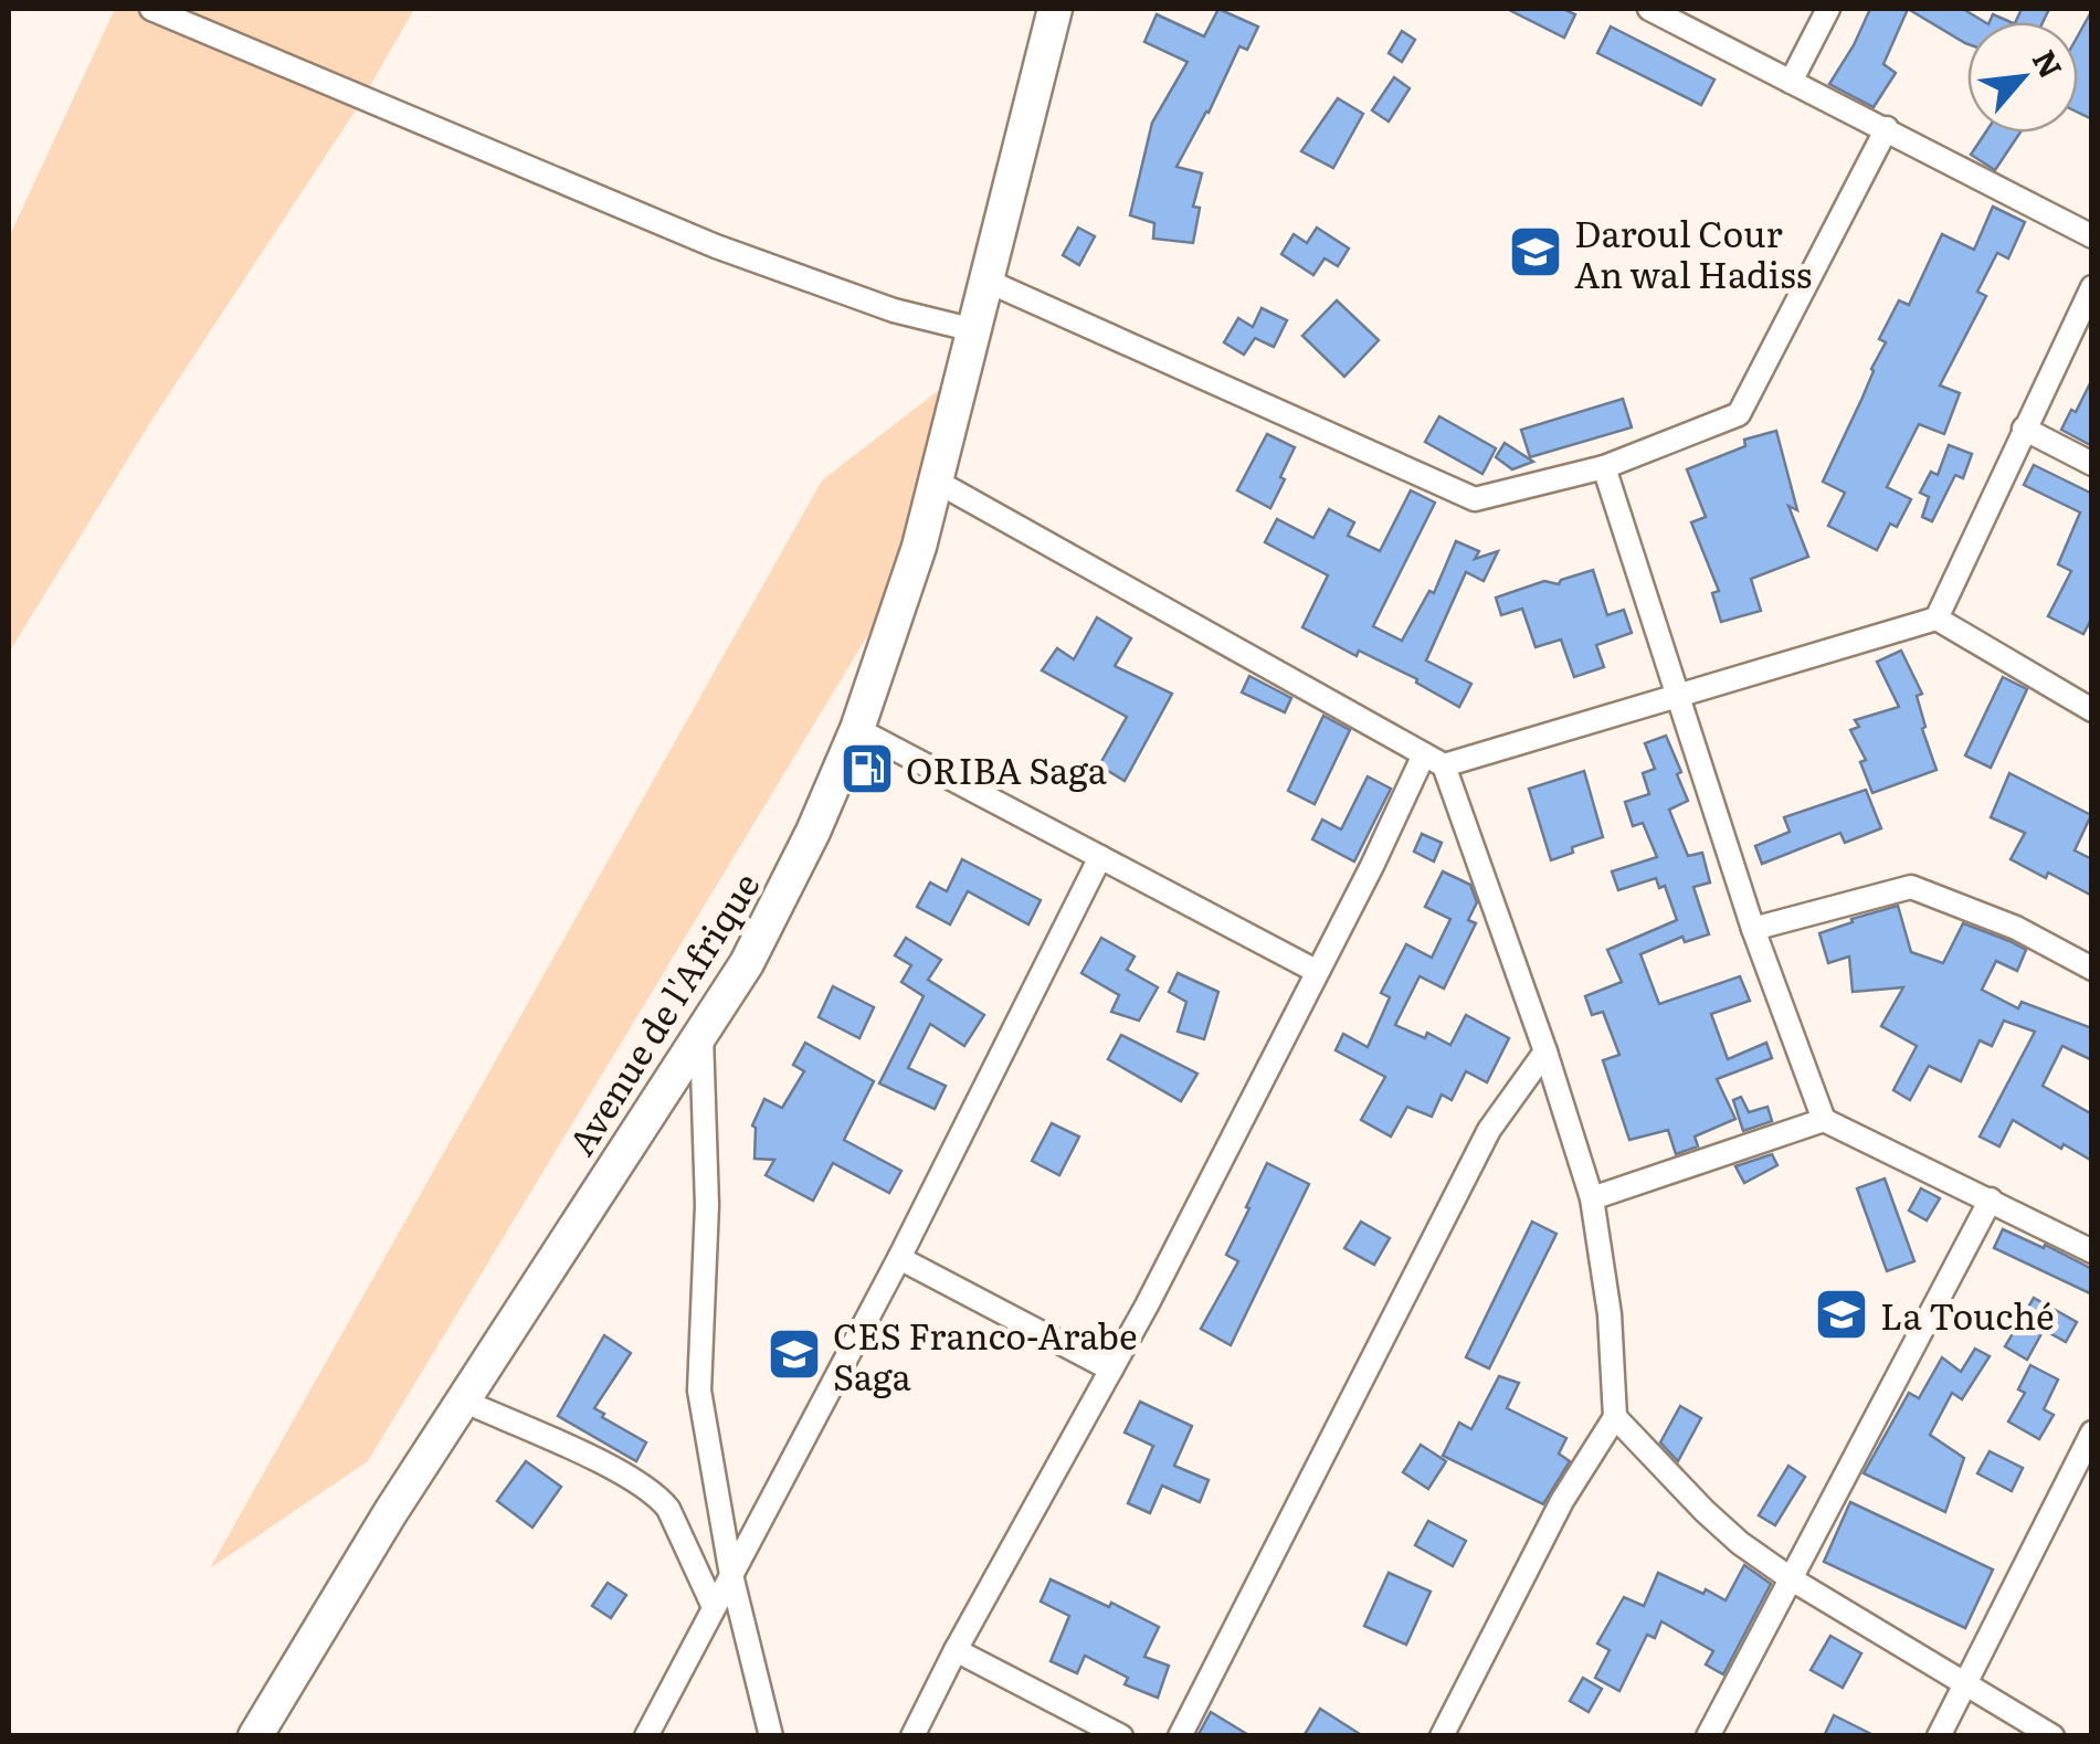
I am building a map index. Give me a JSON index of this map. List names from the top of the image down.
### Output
{
  "streets": {
    "main road": ["Avenue de l'Afrique"]
  },
  "places": {
    "school or university": ["Daroul Cour An wal Hadiss", "La Touché", "CES Franco-Arabe Saga"],
    "fuel station": ["ORIBA Saga"]
  },
  "north": "top right"
}
